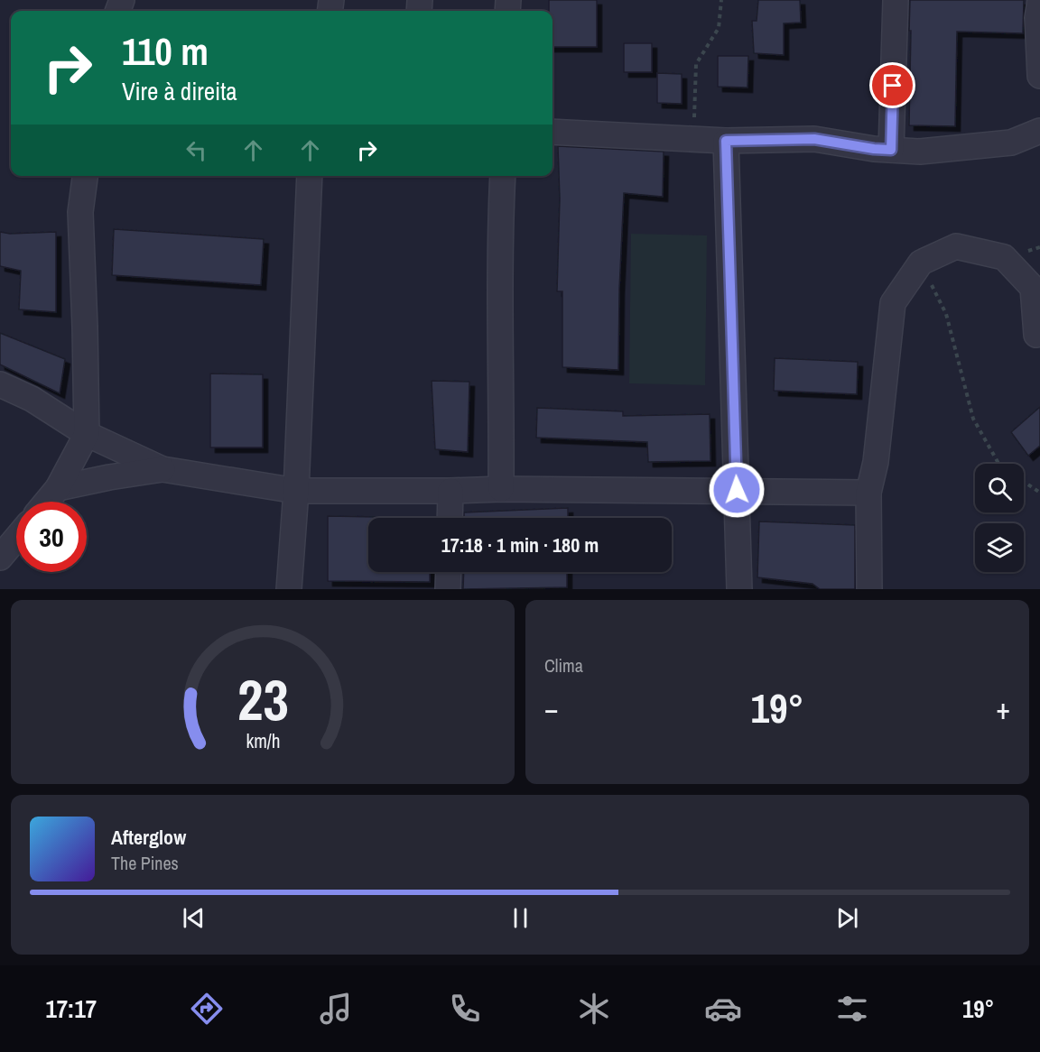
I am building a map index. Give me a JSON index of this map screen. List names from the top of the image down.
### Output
{
  "page": {
    "turn": ["110 m", "Vire à direita"],
    "limit": "30",
    "trip": "17:18 · 1 min · 180 m",
    "tile": "Clima",
    "heat": ["−", "19°", "+"],
    "song": ["Afterglow", "The Pines"],
    "tabs": ["17:17", "19°"],
    "gauge": ["23", "km/h"]
  }
}
